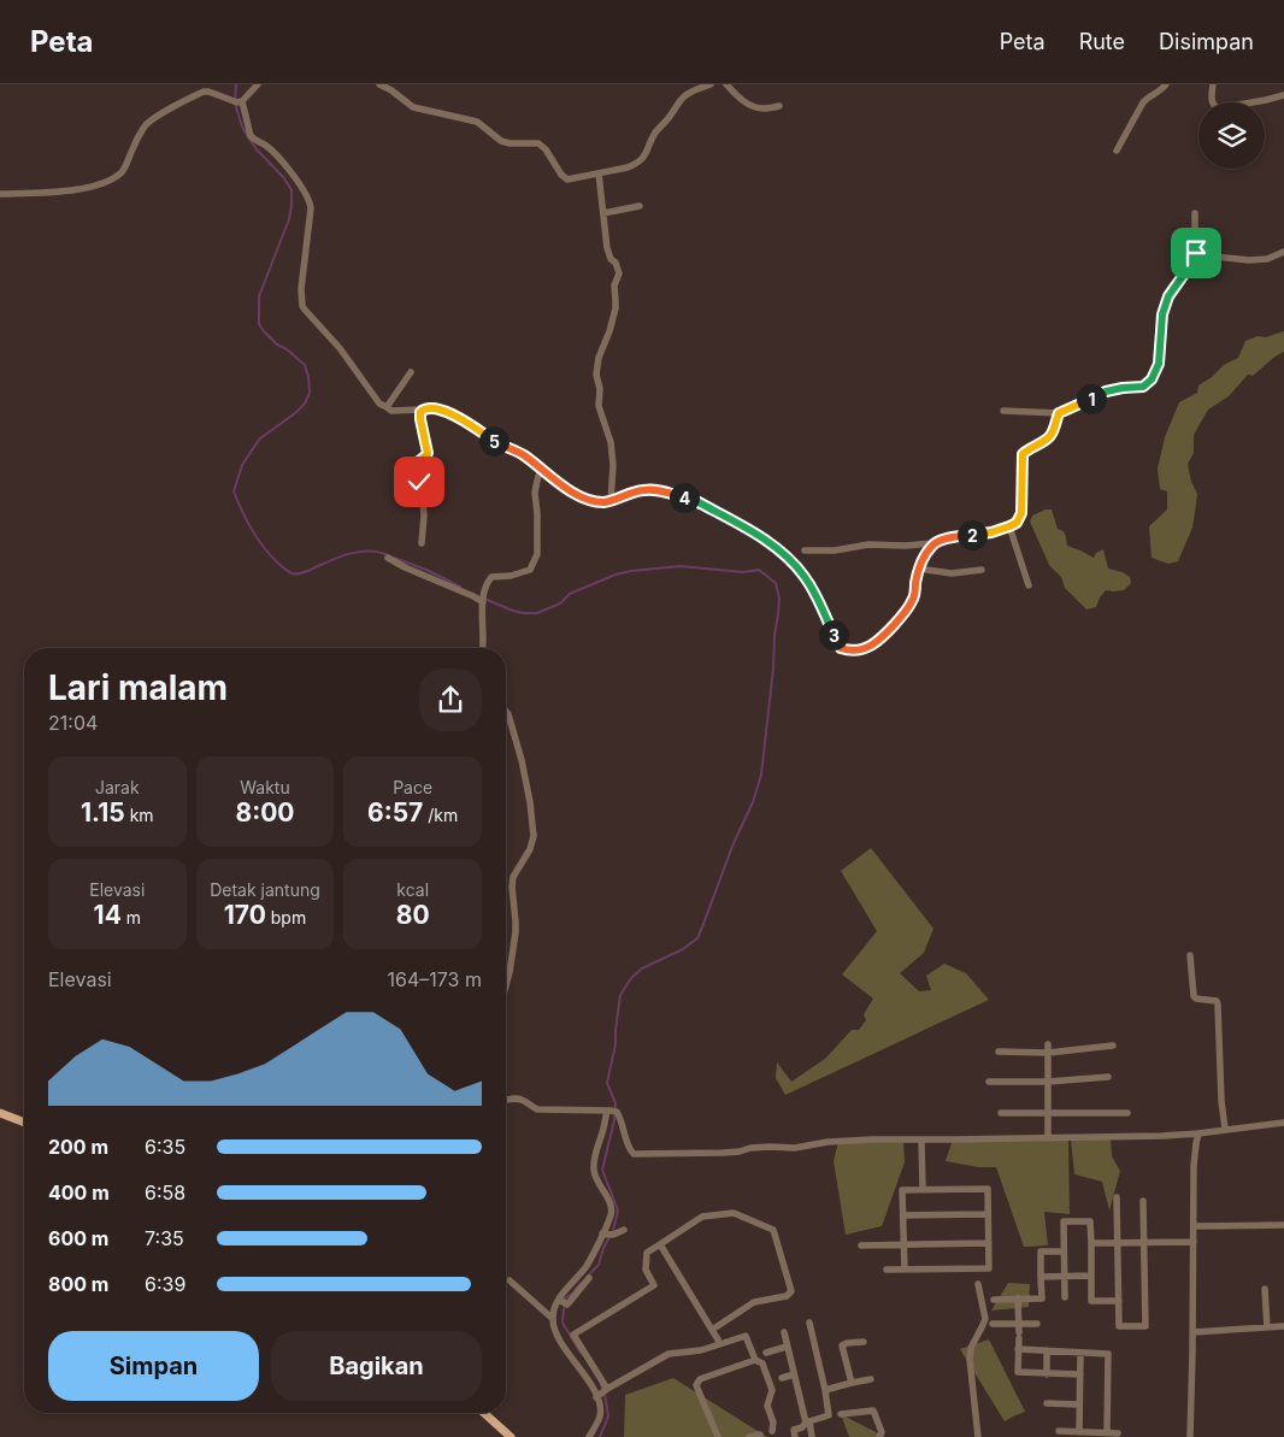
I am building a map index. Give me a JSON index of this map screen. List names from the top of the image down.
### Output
{
  "page": {
    "header": "Peta",
    "nav": ["Peta", "Rute", "Disimpan"],
    "pins": [
      "1",
      "5",
      "4",
      "2",
      "3"
    ],
    "heading": ["Lari malam", "21:04"],
    "stats": [
      ["Jarak", "1.15 km"],
      ["Waktu", "8:00"],
      ["Pace", "6:57 /km"],
      ["Elevasi", "14 m"],
      ["Detak jantung", "170 bpm"],
      ["kcal", "80"]
    ],
    "chart": ["Elevasi", "164–173 m"],
    "list": [
      {
        "name": "200 m",
        "note": "6:35"
      },
      {
        "name": "400 m",
        "note": "6:58"
      },
      {
        "name": "600 m",
        "note": "7:35"
      },
      {
        "name": "800 m",
        "note": "6:39"
      }
    ],
    "buttons": ["Simpan", "Bagikan"]
  }
}
